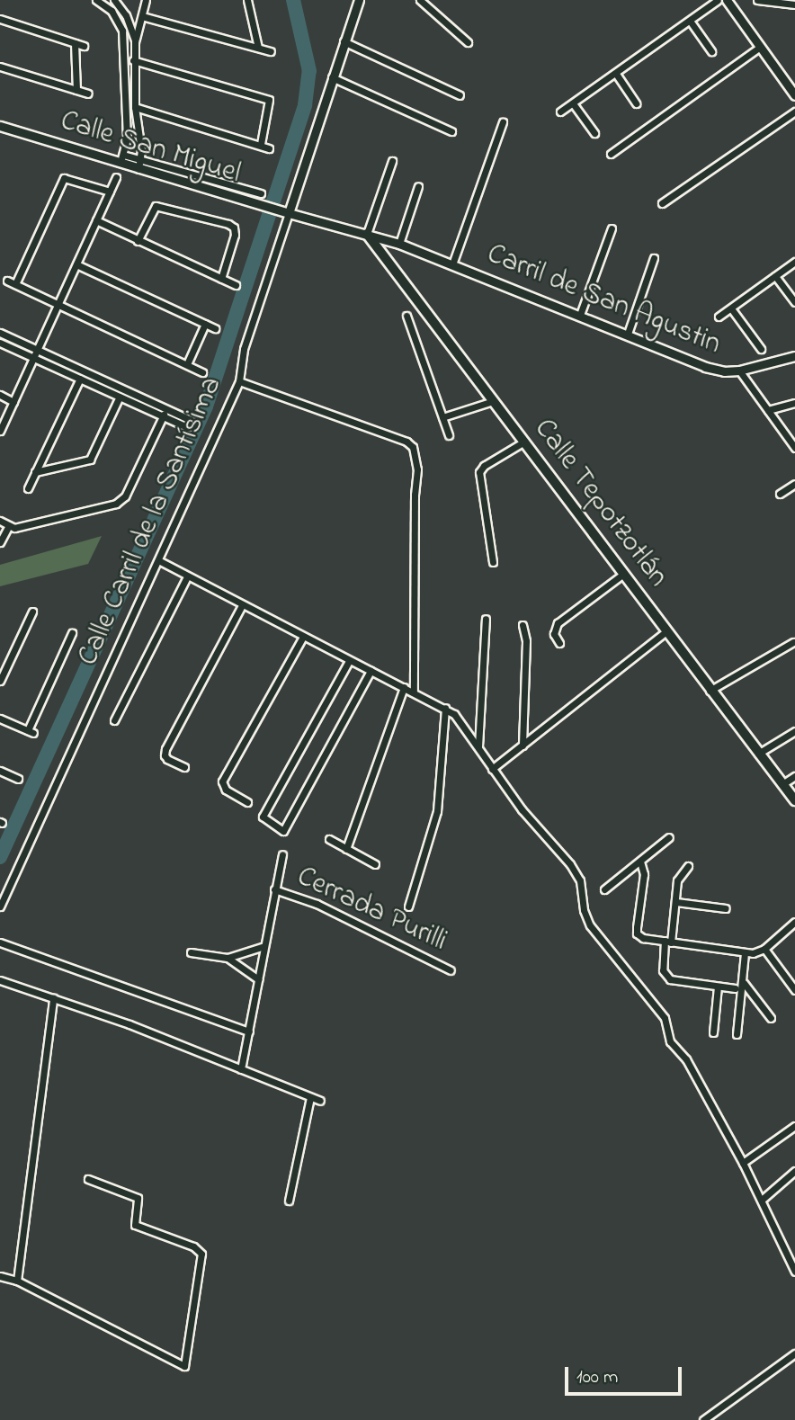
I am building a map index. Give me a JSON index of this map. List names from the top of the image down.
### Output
{
  "streets": {
    "main road": ["Calle Tepotzotlán"],
    "street": [
      "Calle San Miguel",
      "Carril de San Agustin",
      "Calle Carril de la Santísima",
      "Cerrada Purilli"
    ]
  },
  "crossings": [
    ["Calle San Miguel", "Carril de San Agustin"],
    ["Calle San Miguel", "Calle Tepotzotlán"],
    ["Calle San Miguel", "Calle Carril de la Santísima"],
    ["Carril de San Agustin", "Calle Tepotzotlán"]
  ],
  "scale_bar": "100 m"
}
